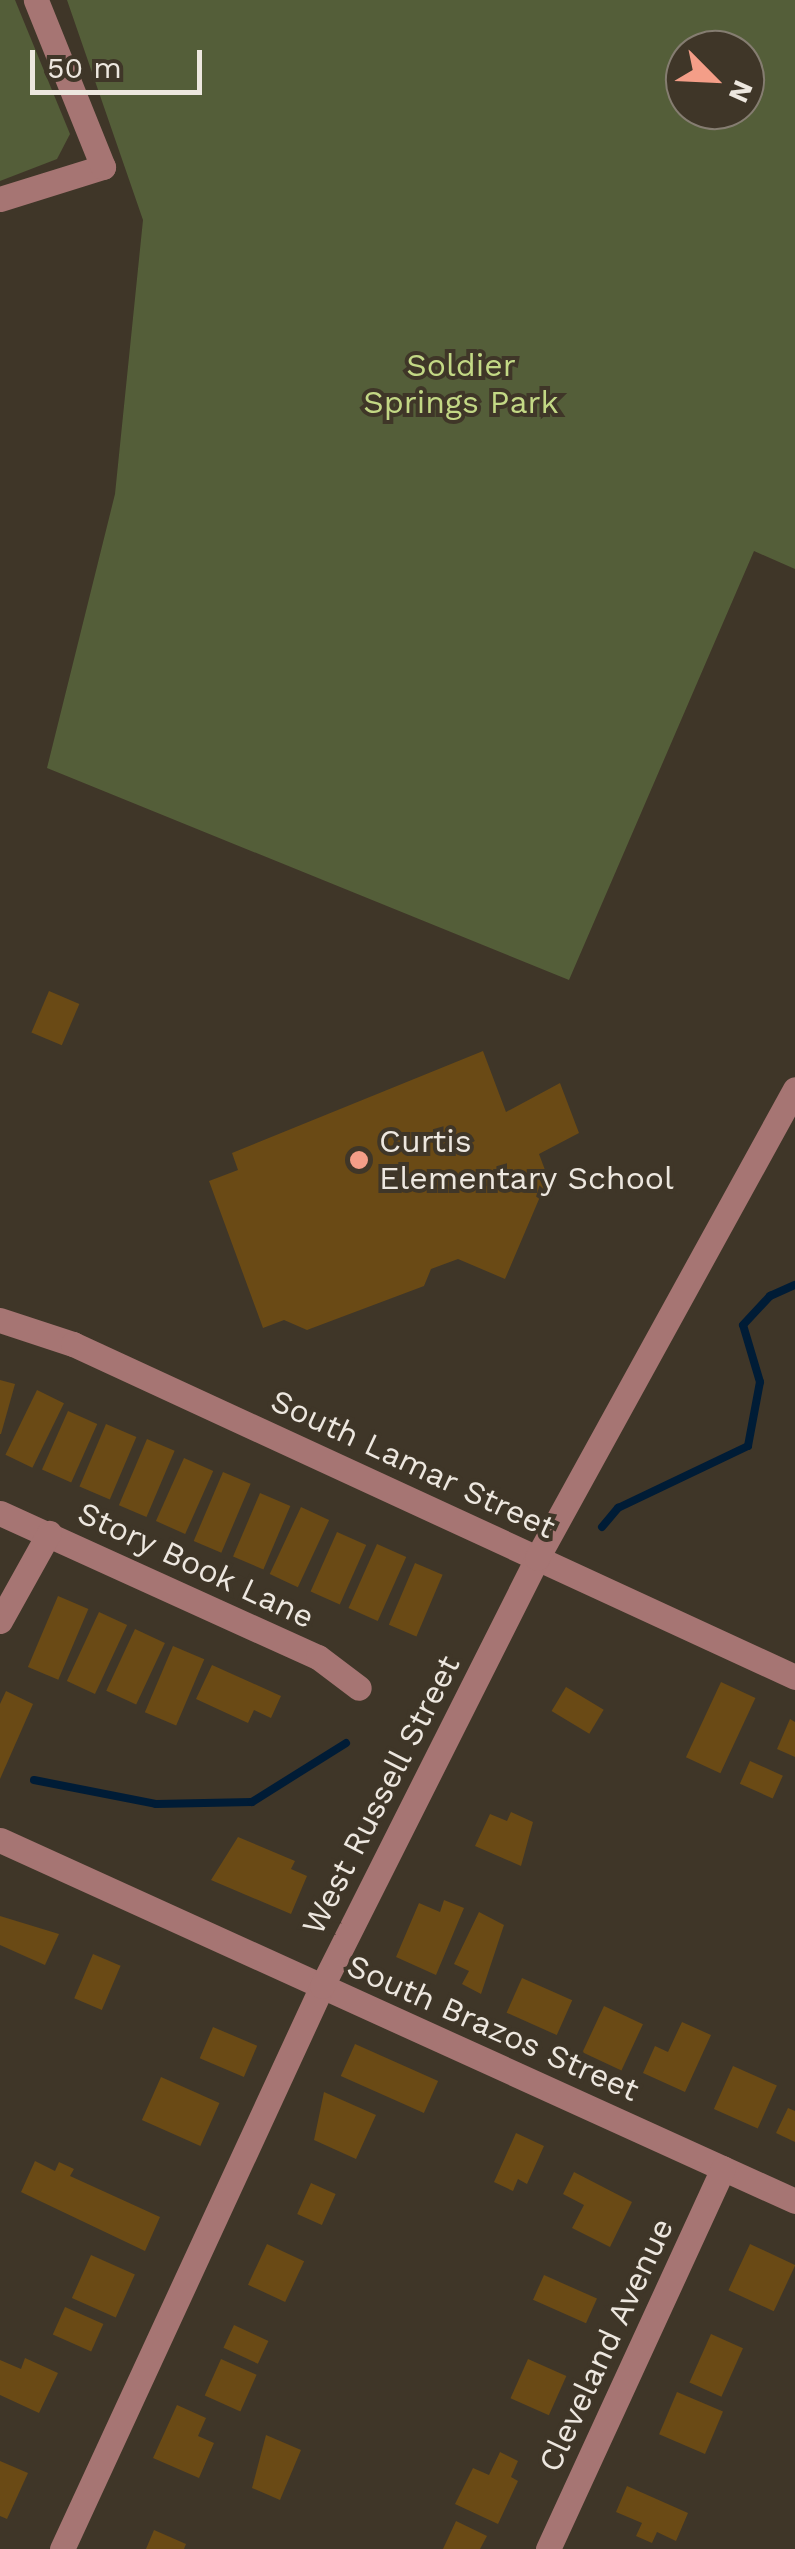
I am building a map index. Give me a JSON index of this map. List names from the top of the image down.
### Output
{
  "streets": {
    "street": [
      "South Lamar Street",
      "Story Book Lane",
      "West Russell Street",
      "South Brazos Street",
      "Cleveland Avenue"
    ]
  },
  "crossings": [
    ["South Lamar Street", "West Russell Street"],
    ["West Russell Street", "South Brazos Street"],
    ["South Brazos Street", "Cleveland Avenue"]
  ],
  "parks": ["Soldier Springs Park"],
  "places": ["Curtis Elementary School"],
  "scale_bar": "50 m",
  "north": "bottom right"
}
